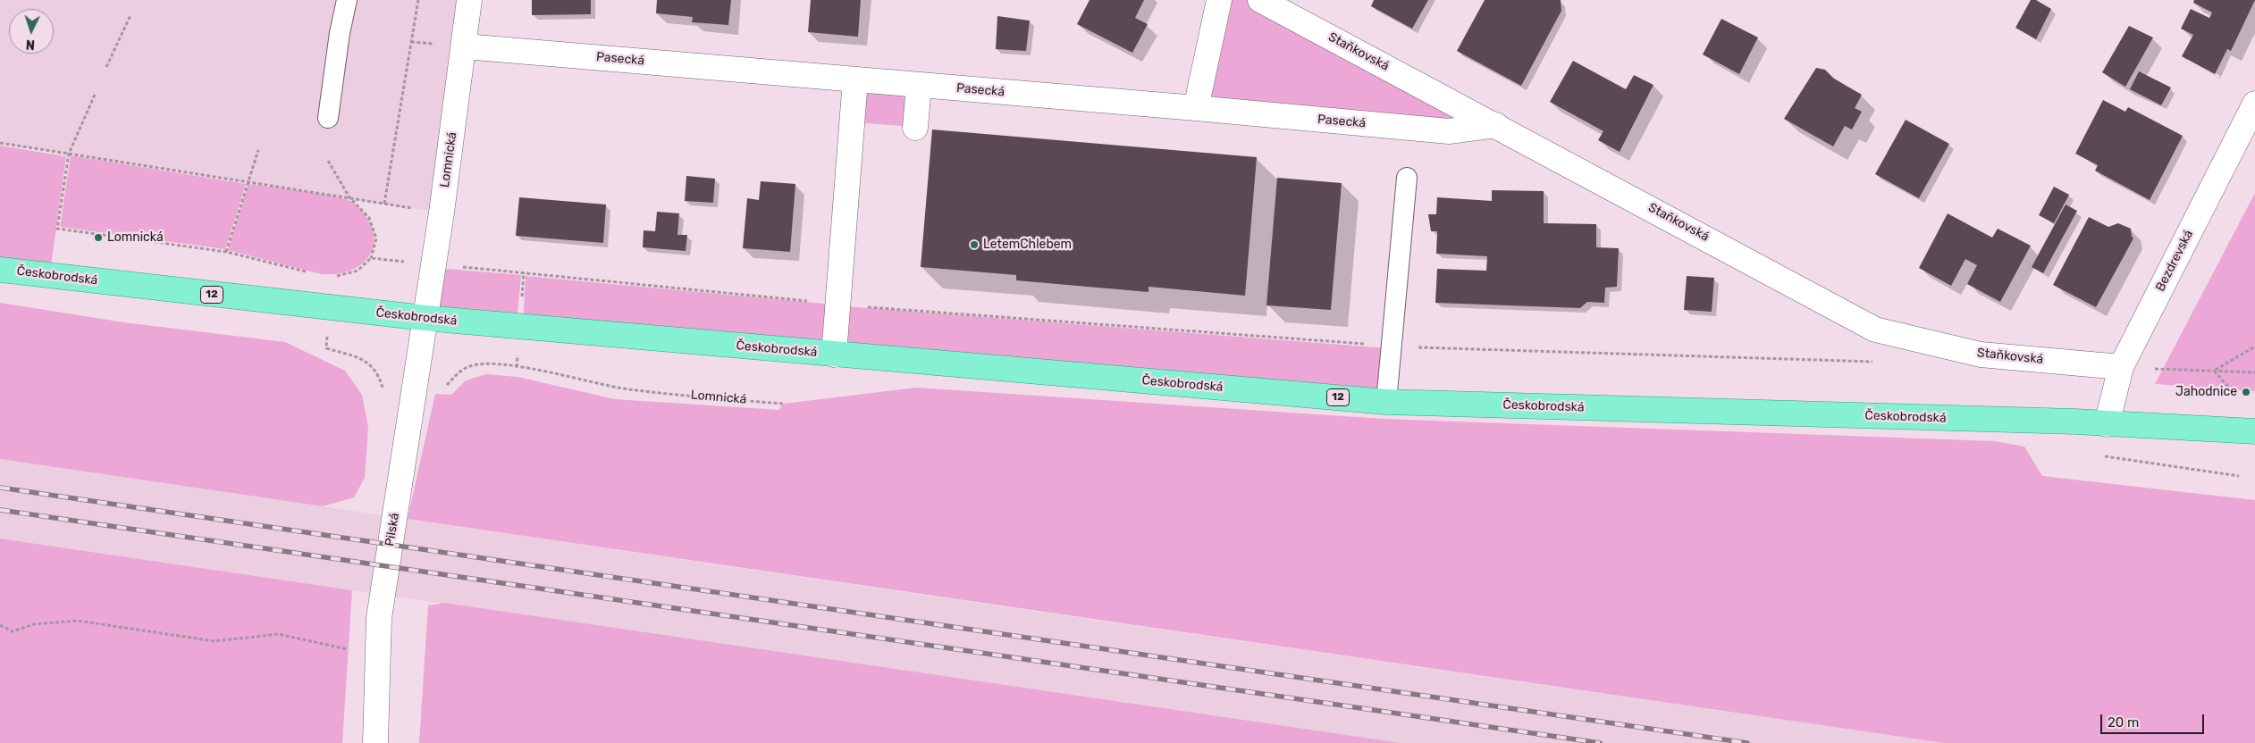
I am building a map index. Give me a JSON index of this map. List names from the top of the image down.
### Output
{
  "streets": {
    "main road": ["Českobrodská", "12"],
    "street": [
      "Staňkovská",
      "Pasecká",
      "Lomnická",
      "Bezdrevská",
      "Pilská"
    ]
  },
  "crossings": [
    ["Staňkovská", "Pasecká"],
    ["Staňkovská", "Bezdrevská"],
    ["Pasecká", "Lomnická"],
    ["Pasecká", "Českobrodská"],
    ["Lomnická", "Českobrodská"],
    ["Lomnická", "Pilská"],
    ["Bezdrevská", "Českobrodská"],
    ["Českobrodská", "Pilská"]
  ],
  "places": ["Lomnická", "LetemChlebem", "Jahodnice"],
  "scale_bar": "20 m",
  "north": "bottom"
}
